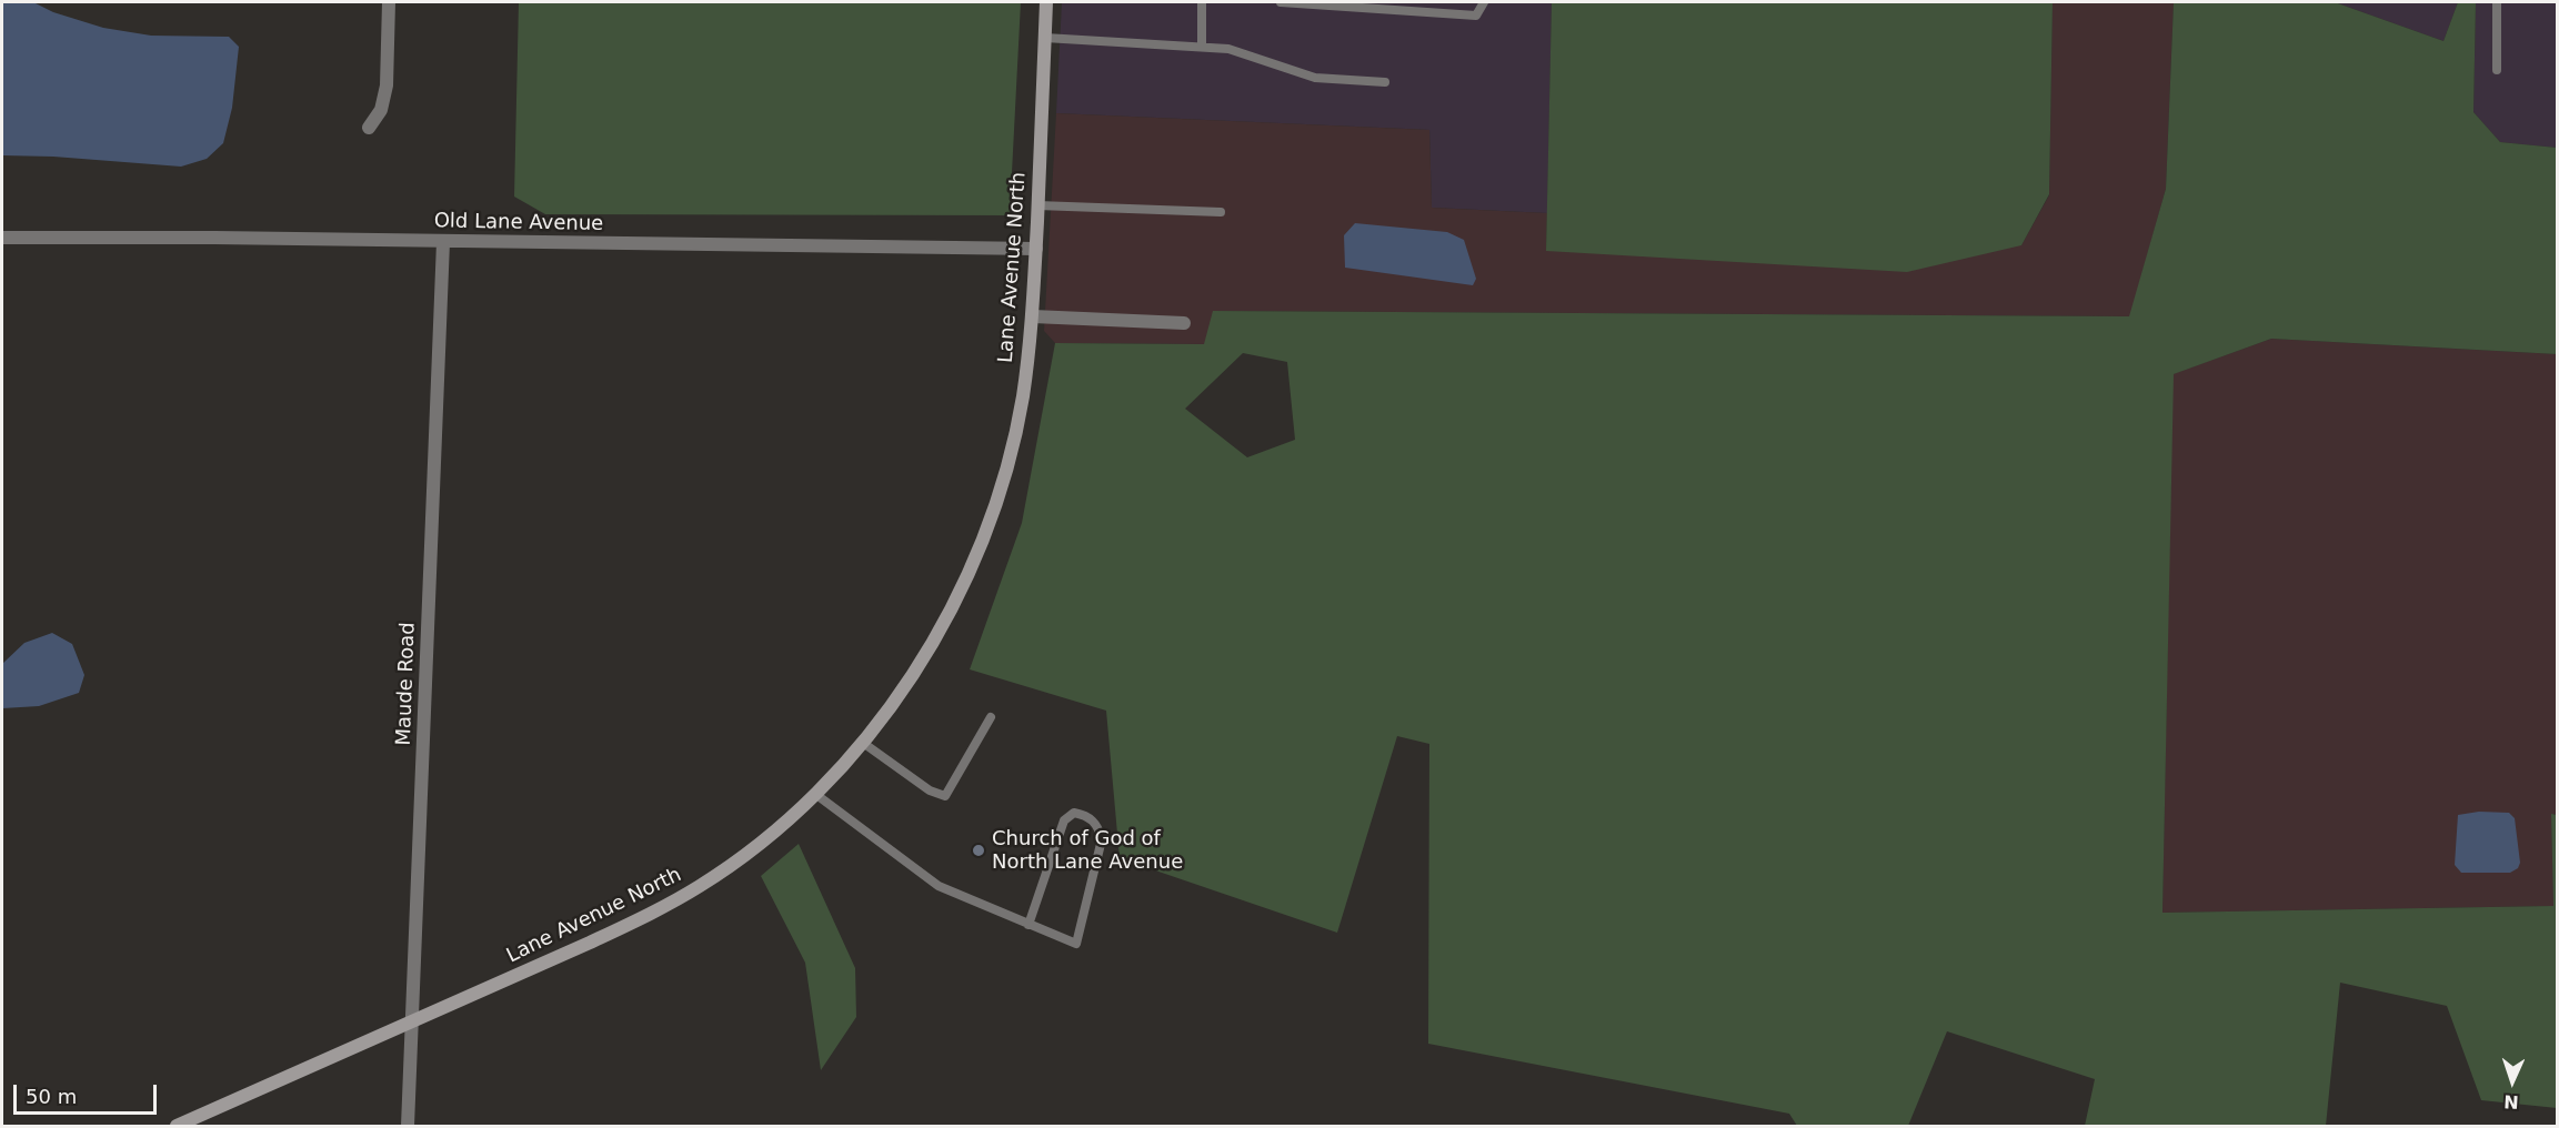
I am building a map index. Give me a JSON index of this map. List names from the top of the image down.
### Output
{
  "streets": {
    "main road": ["Lane Avenue North"],
    "street": ["Old Lane Avenue", "Maude Road"]
  },
  "crossings": [
    ["Old Lane Avenue", "Lane Avenue North"],
    ["Old Lane Avenue", "Maude Road"],
    ["Lane Avenue North", "Maude Road"]
  ],
  "places": ["Church of God of North Lane Avenue"],
  "scale_bar": "50 m",
  "north": "bottom"
}
